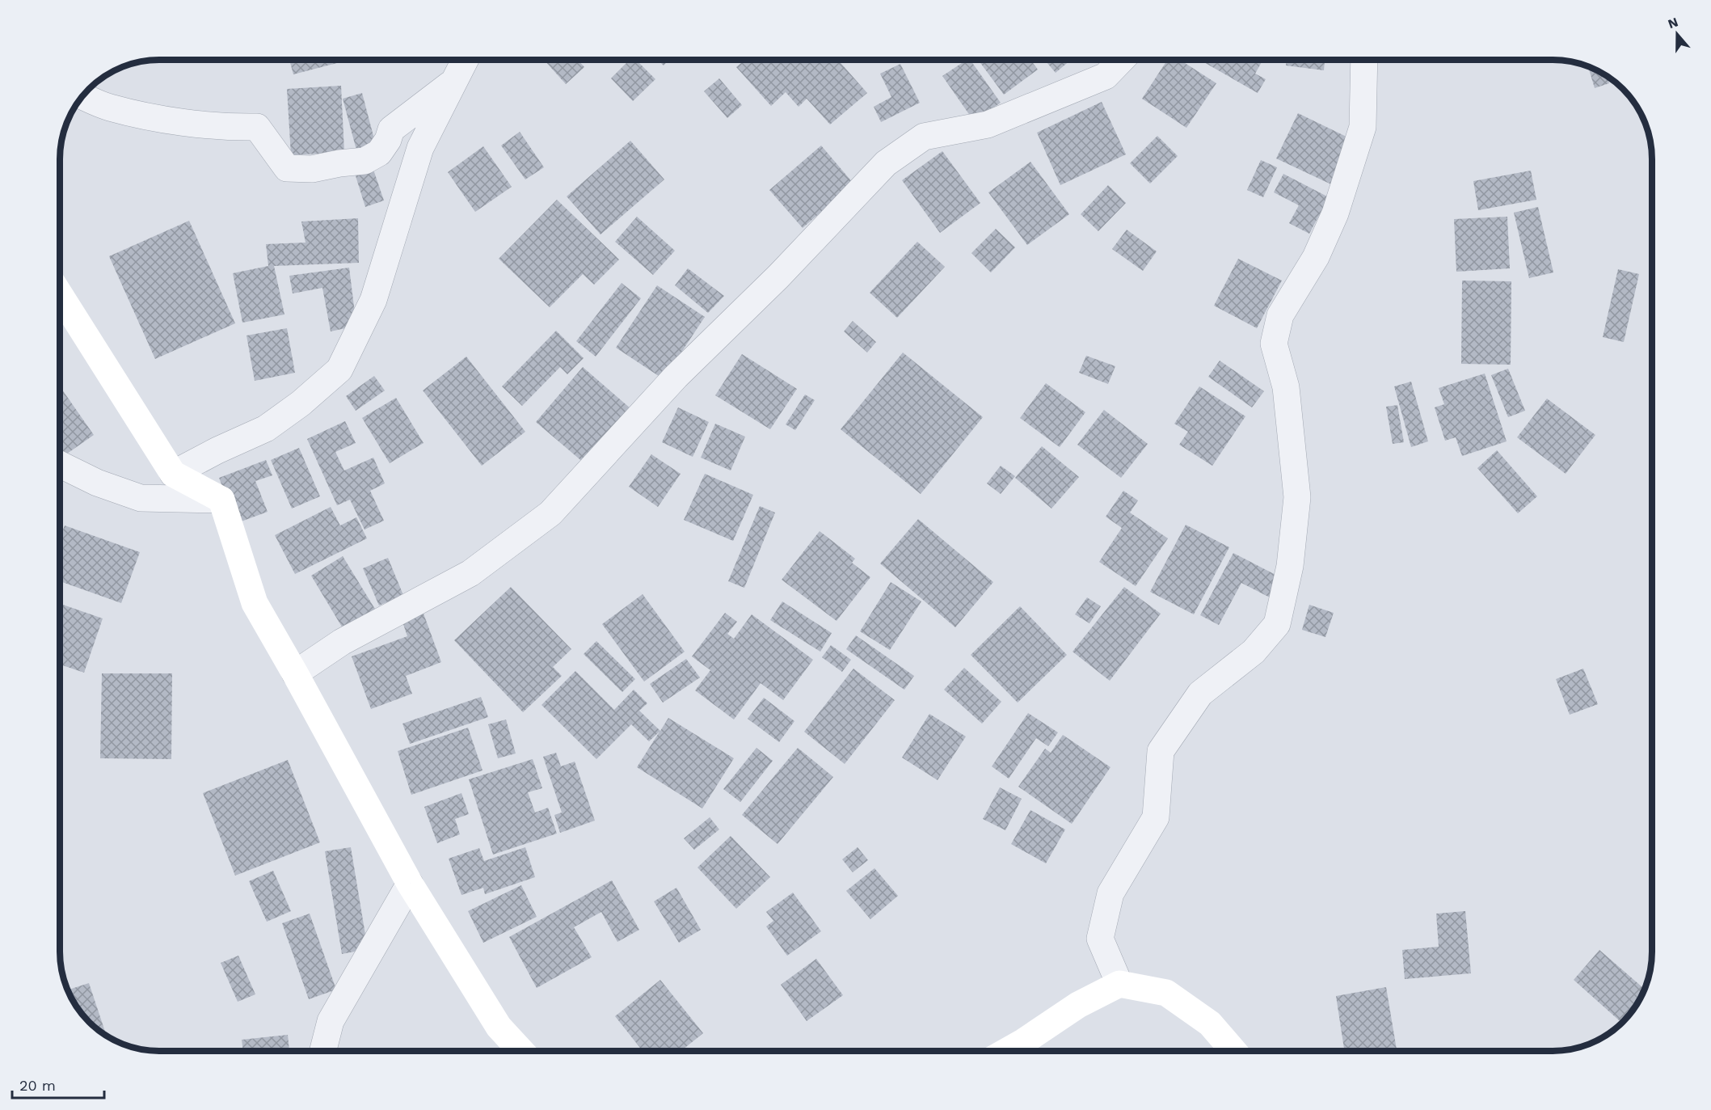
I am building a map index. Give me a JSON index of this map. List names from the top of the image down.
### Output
{
  "scale_bar": "20 m",
  "north": "top"
}
